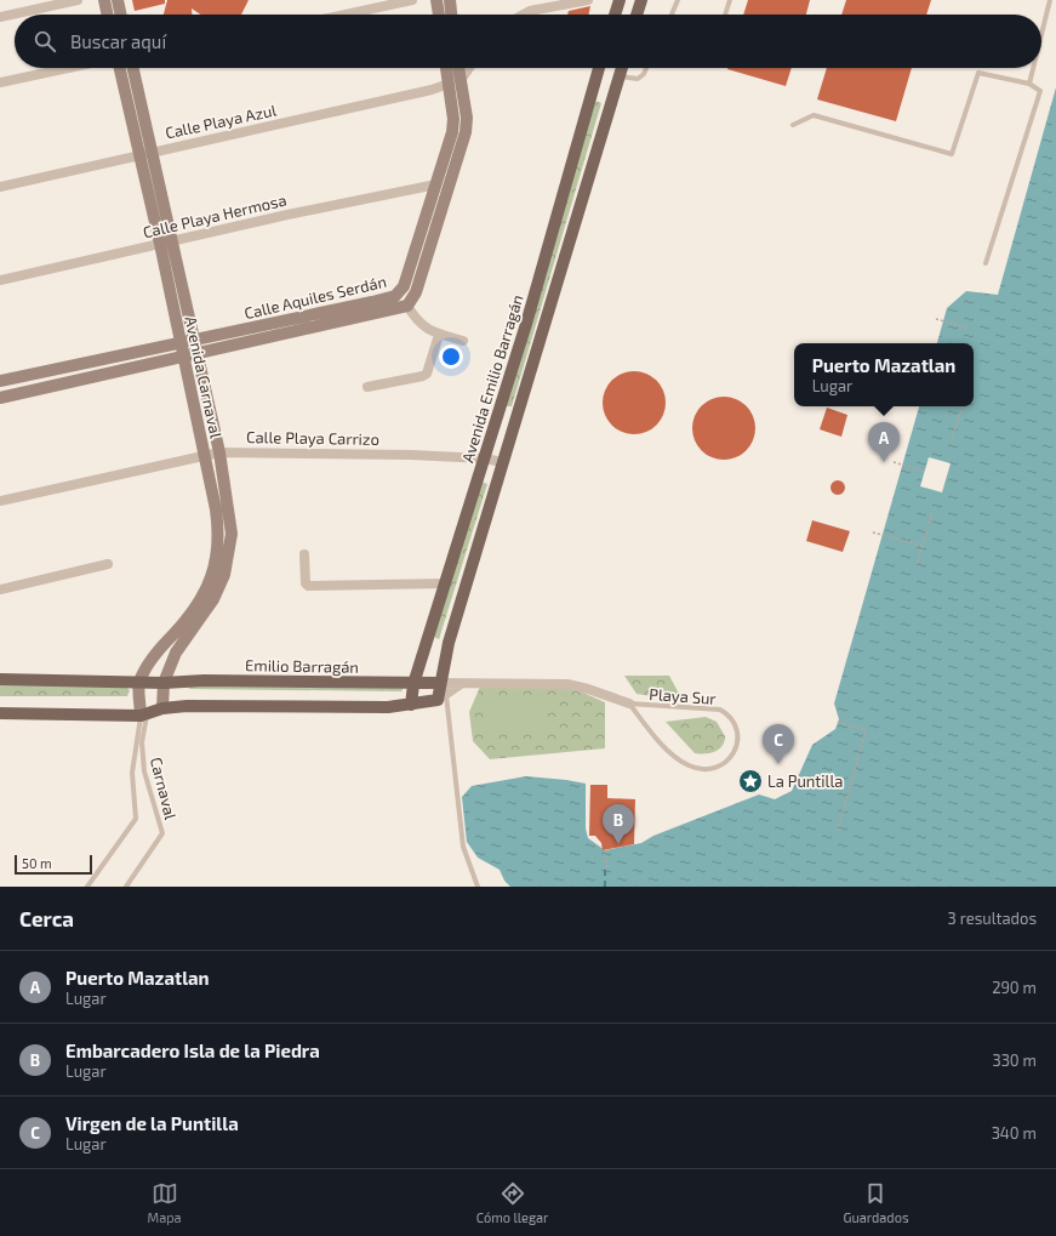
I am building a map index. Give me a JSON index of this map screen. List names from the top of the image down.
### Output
{
  "streets": {
    "main road": ["Avenida Emilio Barragán", "Emilio Barragán"],
    "street": [
      "Calle Playa Azul",
      "Calle Playa Hermosa",
      "Calle Aquiles Serdán",
      "Avenida Carnaval",
      "Calle Playa Carrizo"
    ],
    "lane": ["Playa Sur", "Carnaval"]
  },
  "crossings": [
    ["Calle Playa Azul", "Calle Aquiles Serdán"],
    ["Calle Playa Azul", "Avenida Carnaval"],
    ["Calle Playa Hermosa", "Calle Aquiles Serdán"],
    ["Calle Playa Hermosa", "Avenida Carnaval"],
    ["Calle Aquiles Serdán", "Avenida Carnaval"],
    ["Avenida Carnaval", "Calle Playa Carrizo"],
    ["Avenida Carnaval", "Emilio Barragán"],
    ["Avenida Emilio Barragán", "Calle Playa Carrizo"],
    ["Avenida Emilio Barragán", "Emilio Barragán"]
  ],
  "places": {
    "place": ["La Puntilla"]
  },
  "scale_bar": "50 m",
  "page": {
    "search": "Buscar aquí",
    "popup": ["Puerto Mazatlan", "Lugar"],
    "pins": ["A", "C", "B"],
    "scale": "50 m",
    "heading": ["Cerca", "3 resultados"],
    "list": [
      {
        "mark": "A",
        "name": "Puerto Mazatlan",
        "note": "Lugar",
        "value": "290 m"
      },
      {
        "mark": "B",
        "name": "Embarcadero Isla de la Piedra",
        "note": "Lugar",
        "value": "330 m"
      },
      {
        "mark": "C",
        "name": "Virgen de la Puntilla",
        "note": "Lugar",
        "value": "340 m"
      }
    ],
    "nav": ["Mapa", "Cómo llegar", "Guardados"]
  }
}
